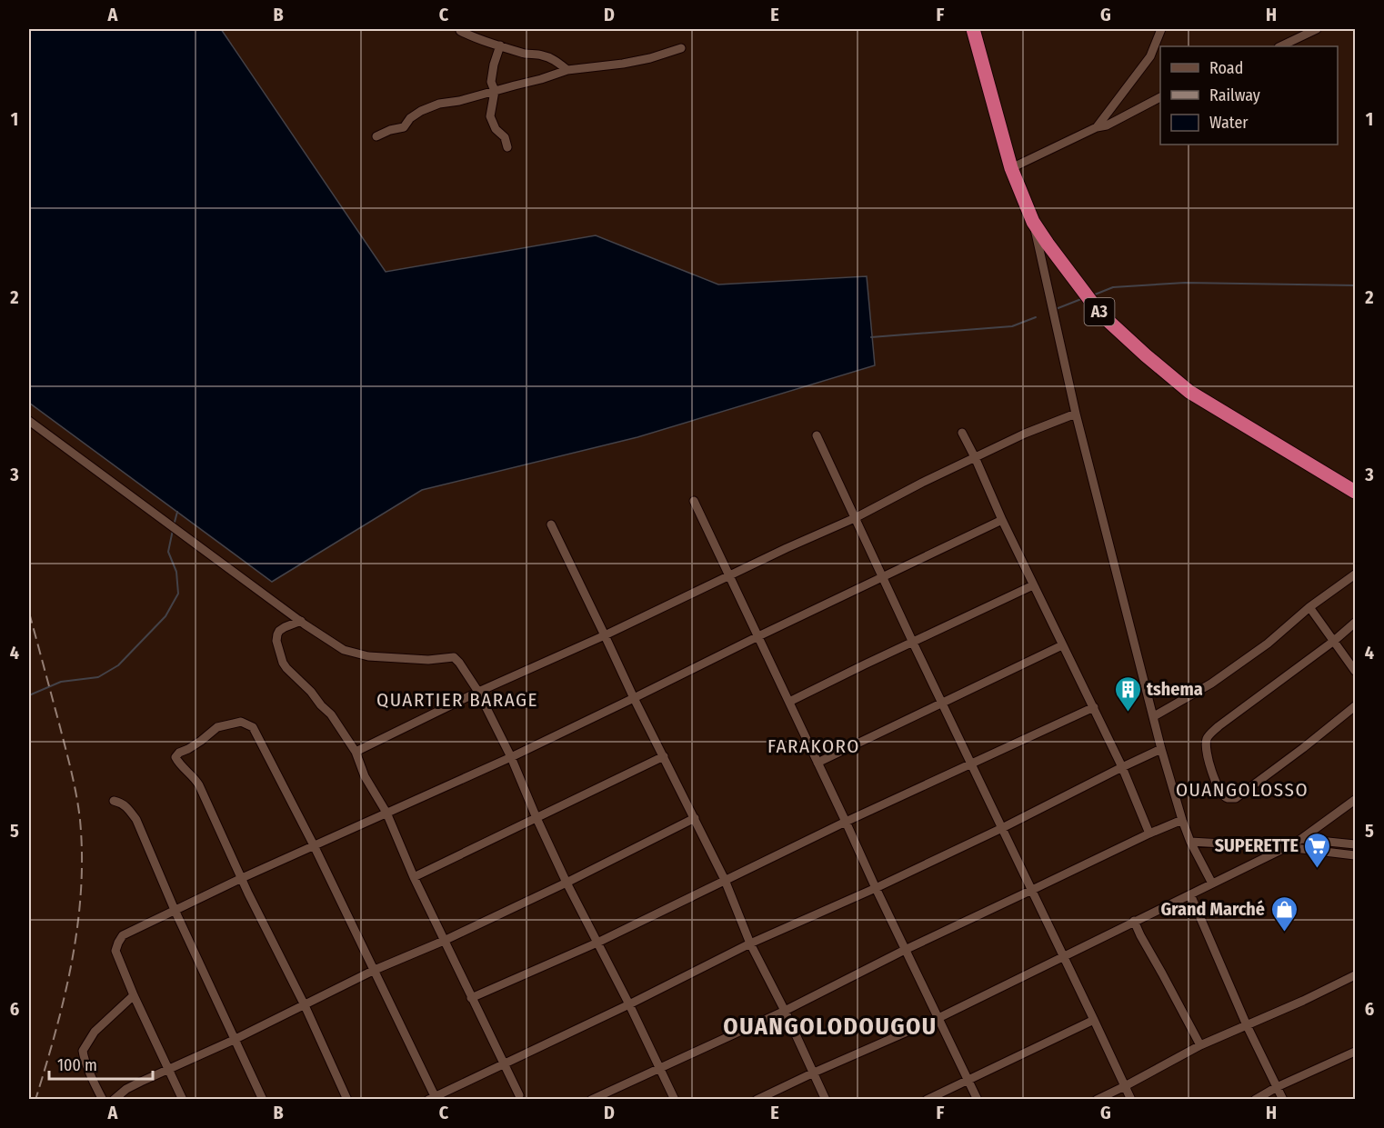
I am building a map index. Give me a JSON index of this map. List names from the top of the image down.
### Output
{
  "streets": {
    "highway": ["A3"]
  },
  "districts": [
    "QUARTIER BARAGE",
    "FARAKORO",
    "OUANGOLOSSO",
    "OUANGOLODOUGOU"
  ],
  "places": {
    "building": ["tshema"],
    "supermarket": ["SUPERETTE"],
    "shop": ["Grand Marché"]
  },
  "legend": ["Road", "Railway", "Water"],
  "scale_bar": "100 m",
  "grid": {
    "columns": [
      "A",
      "B",
      "C",
      "D",
      "E",
      "F",
      "G",
      "H"
    ],
    "rows": [
      "1",
      "2",
      "3",
      "4",
      "5",
      "6"
    ]
  }
}
